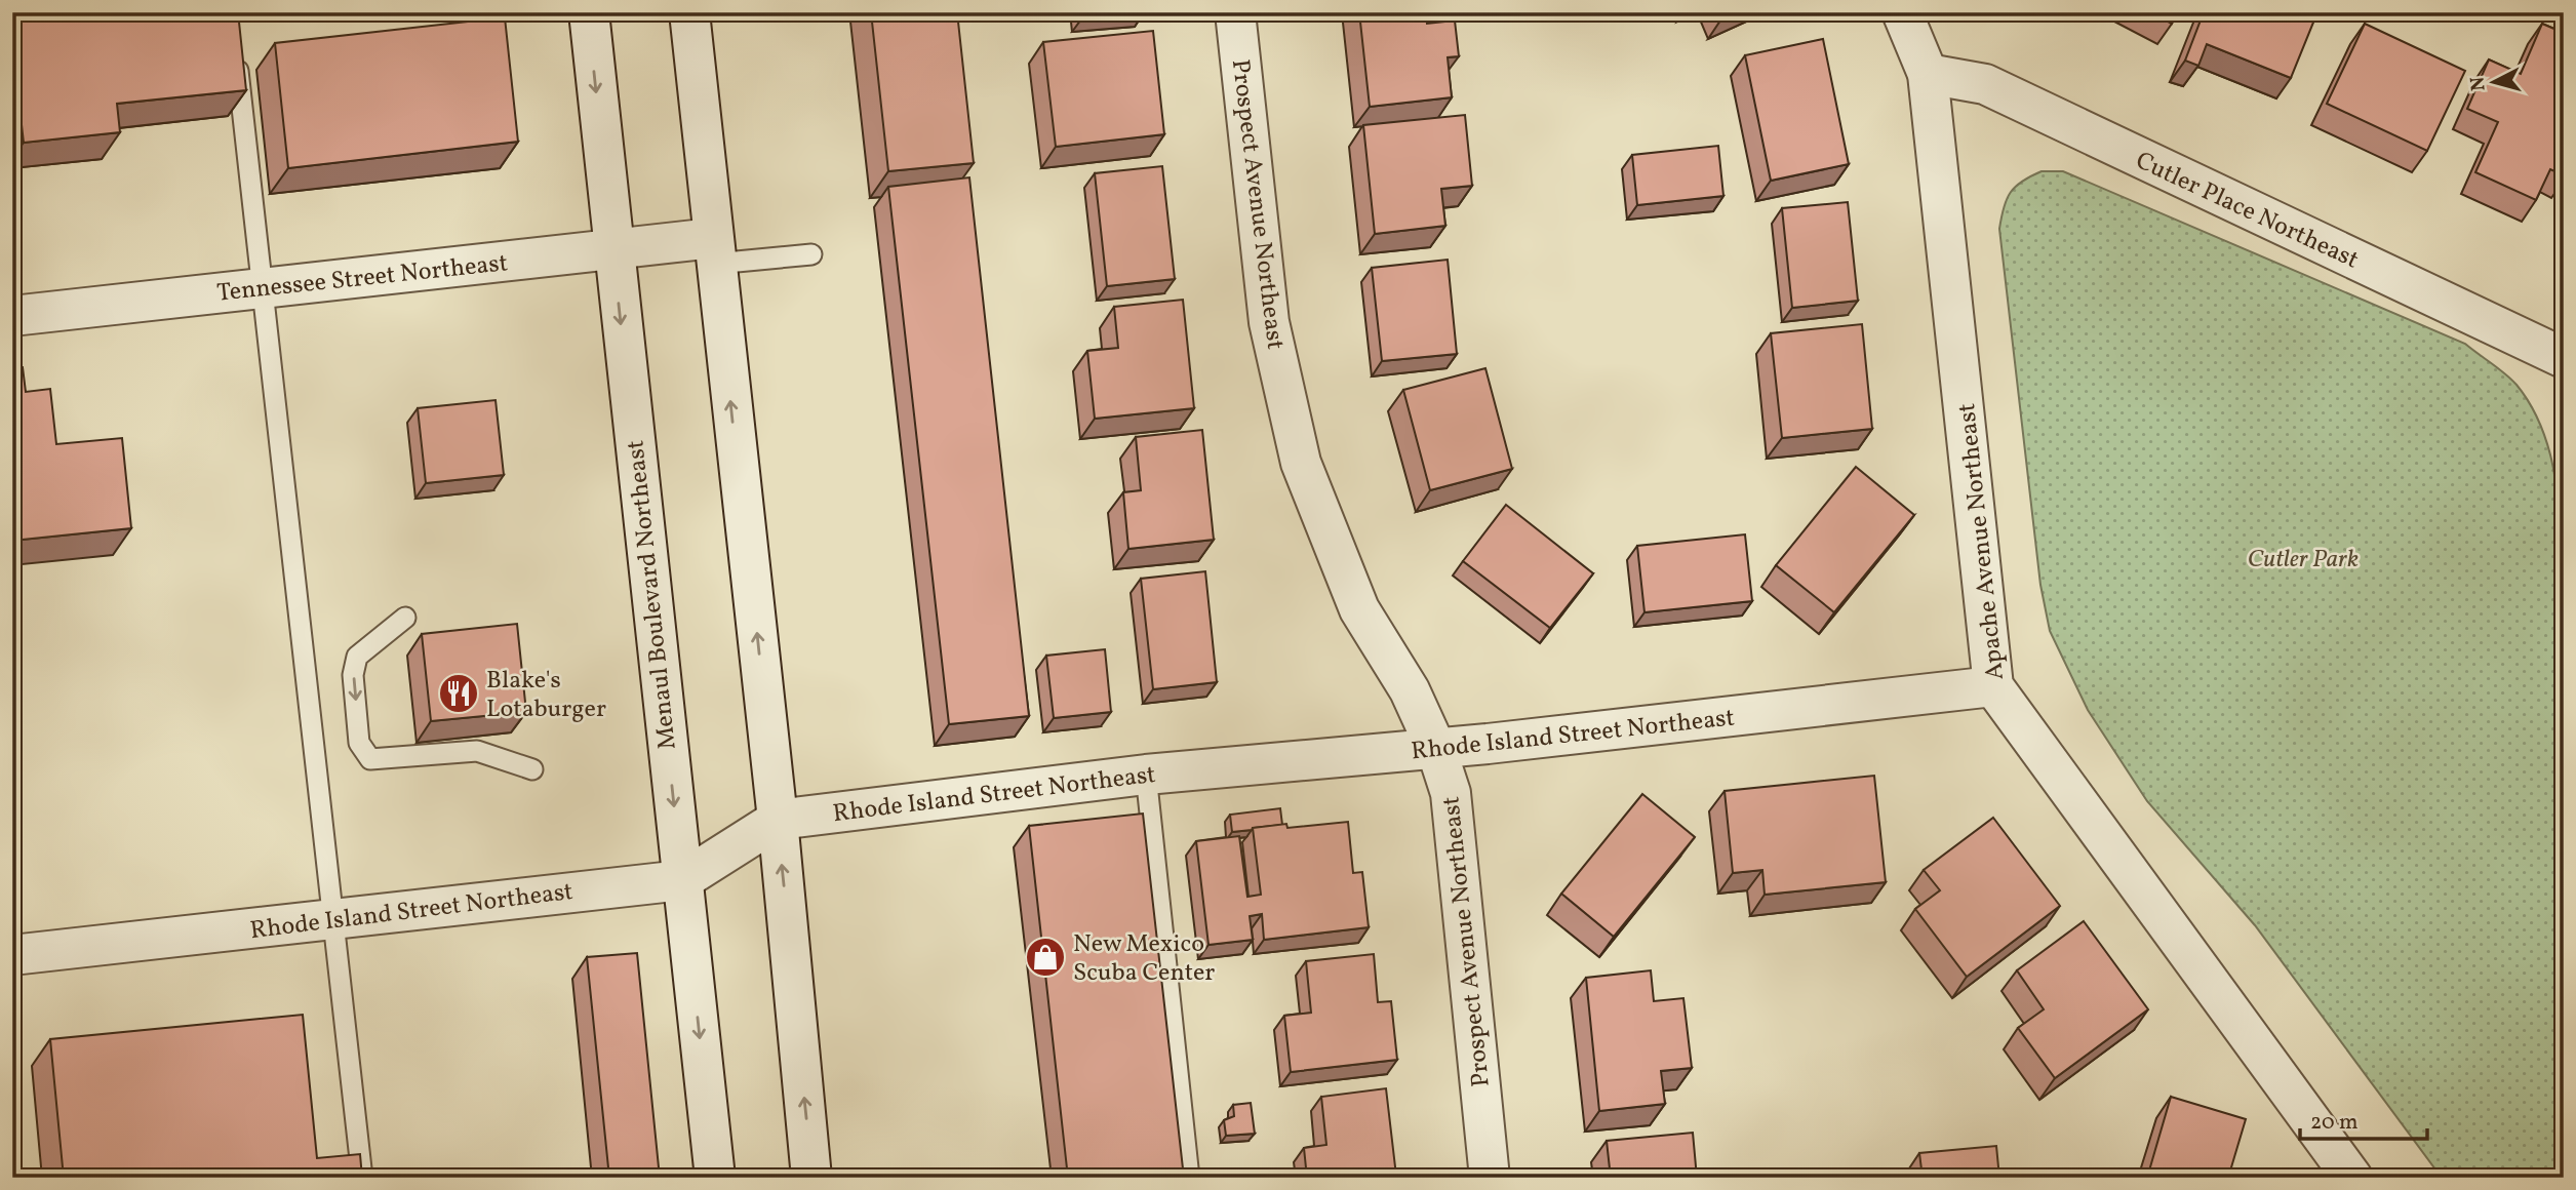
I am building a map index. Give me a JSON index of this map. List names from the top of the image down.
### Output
{
  "streets": {
    "street": [
      "Prospect Avenue Northeast",
      "Cutler Place Northeast",
      "Tennessee Street Northeast",
      "Apache Avenue Northeast",
      "Menaul Boulevard Northeast",
      "Rhode Island Street Northeast"
    ]
  },
  "crossings": [
    ["Prospect Avenue Northeast", "Rhode Island Street Northeast"],
    ["Cutler Place Northeast", "Apache Avenue Northeast"],
    ["Tennessee Street Northeast", "Menaul Boulevard Northeast"],
    ["Apache Avenue Northeast", "Rhode Island Street Northeast"],
    ["Menaul Boulevard Northeast", "Rhode Island Street Northeast"]
  ],
  "parks": ["Cutler Park"],
  "places": {
    "restaurant": ["Blake's Lotaburger"],
    "shop": ["New Mexico Scuba Center"]
  },
  "scale_bar": "20 m",
  "north": "left"
}
